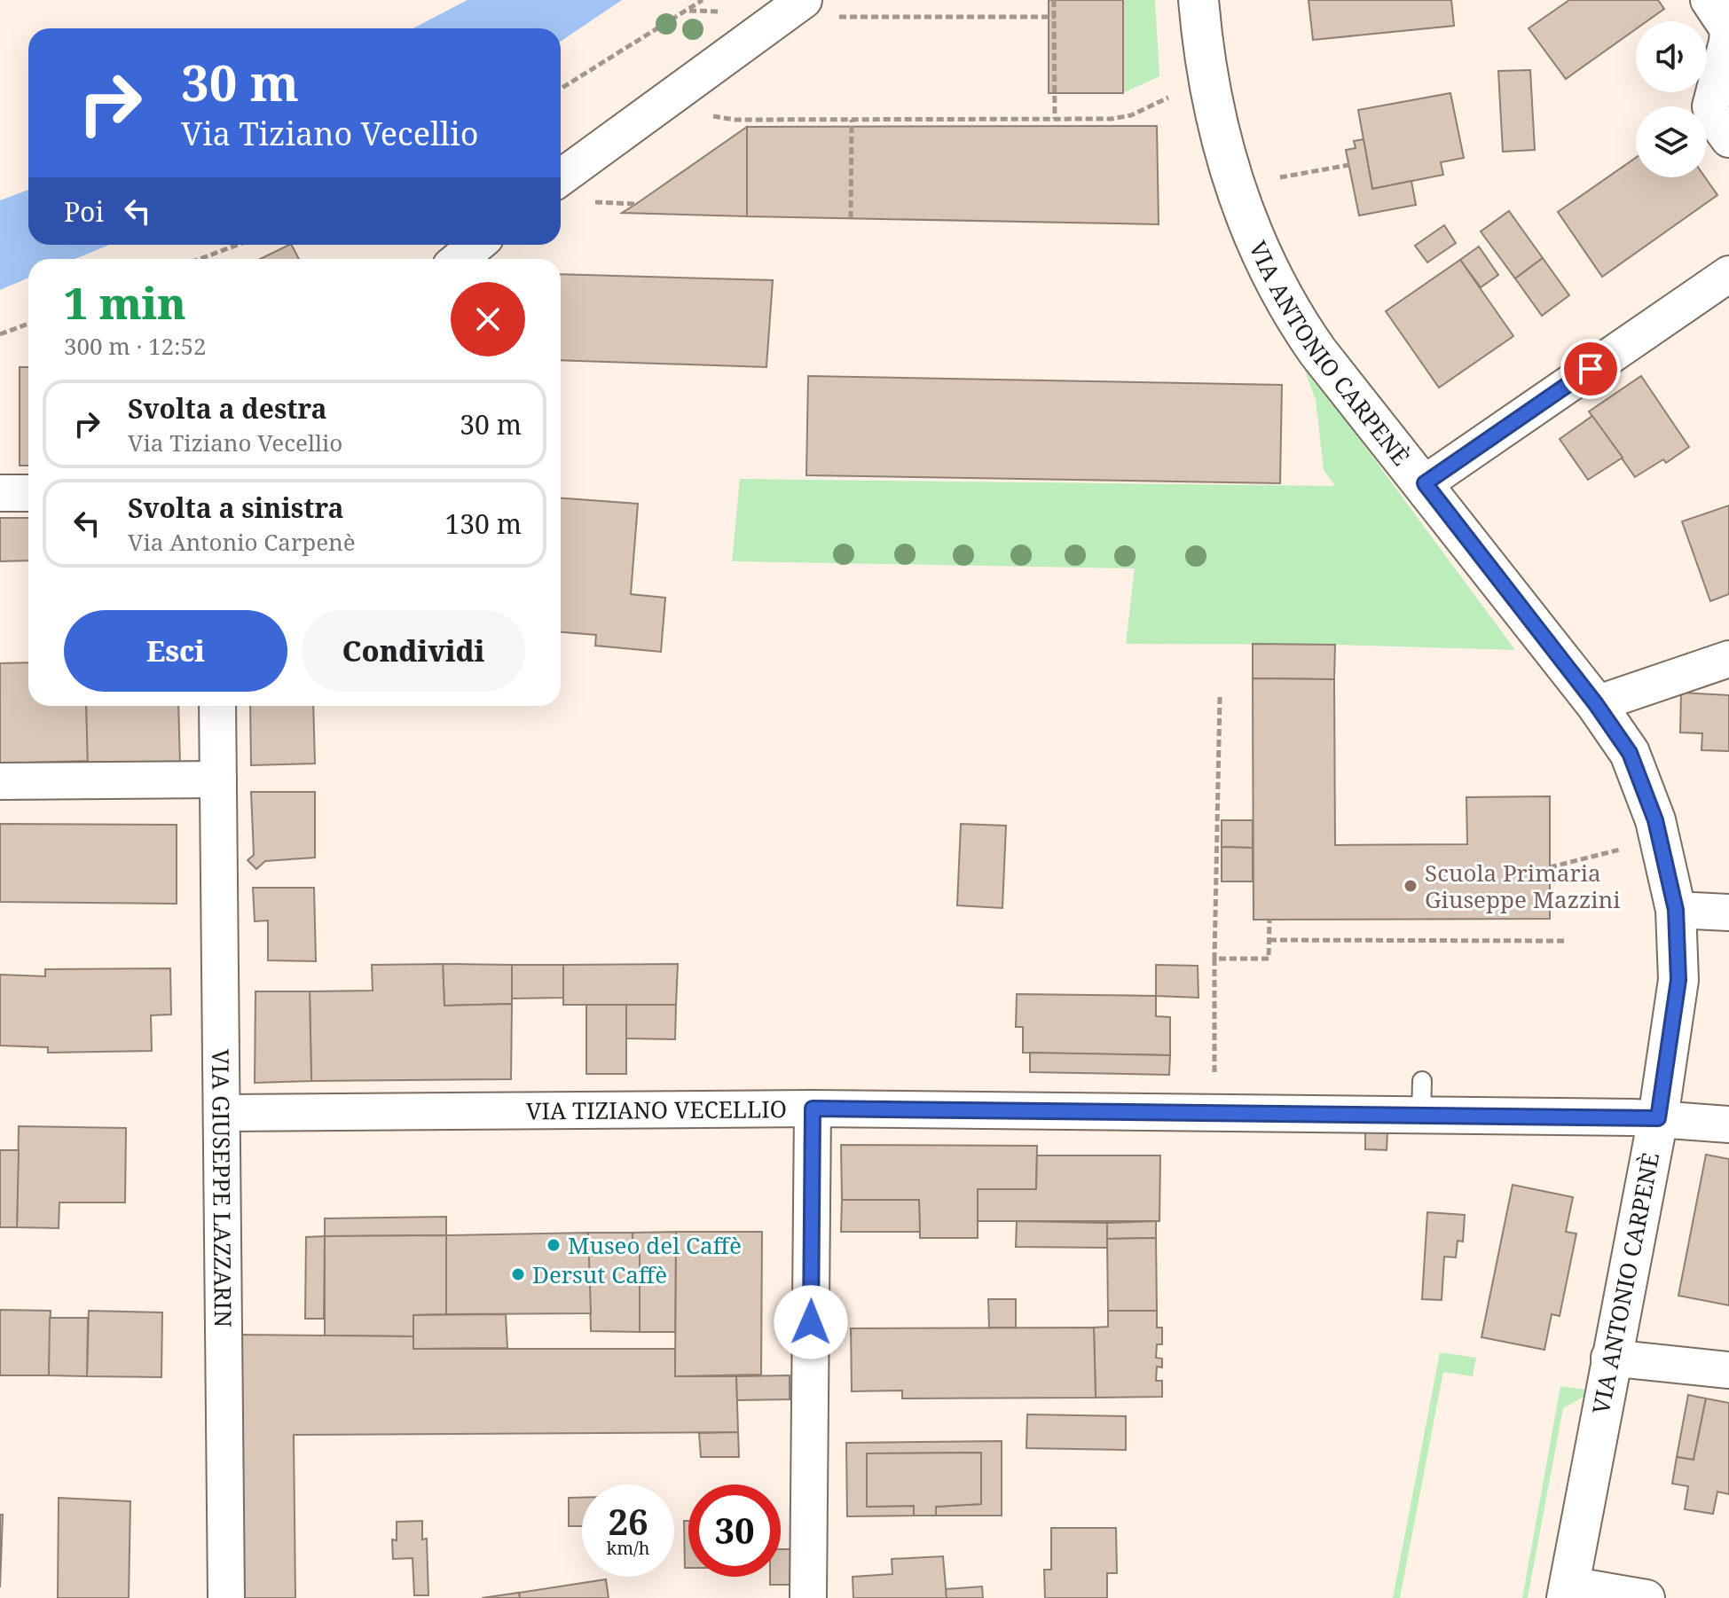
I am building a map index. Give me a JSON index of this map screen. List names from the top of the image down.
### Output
{
  "streets": {
    "street": ["VIA ANTONIO CARPENÈ", "VIA TIZIANO VECELLIO", "VIA GIUSEPPE LAZZARIN"]
  },
  "crossings": [
    ["VIA ANTONIO CARPENÈ", "VIA TIZIANO VECELLIO"],
    ["VIA TIZIANO VECELLIO", "VIA GIUSEPPE LAZZARIN"]
  ],
  "places": ["Scuola Primaria Giuseppe Mazzini", "Museo del Caffè", "Dersut Caffè"],
  "page": {
    "turn": ["30 m", "Via Tiziano Vecellio"],
    "then": "Poi",
    "heading": ["1 min", "300 m · 12:52"],
    "list": [
      {
        "name": "Svolta a destra",
        "note": "Via Tiziano Vecellio",
        "value": "30 m"
      },
      {
        "name": "Svolta a sinistra",
        "note": "Via Antonio Carpenè",
        "value": "130 m"
      }
    ],
    "buttons": ["Esci", "Condividi"],
    "speed": "26 km/h",
    "limit": "30"
  }
}
